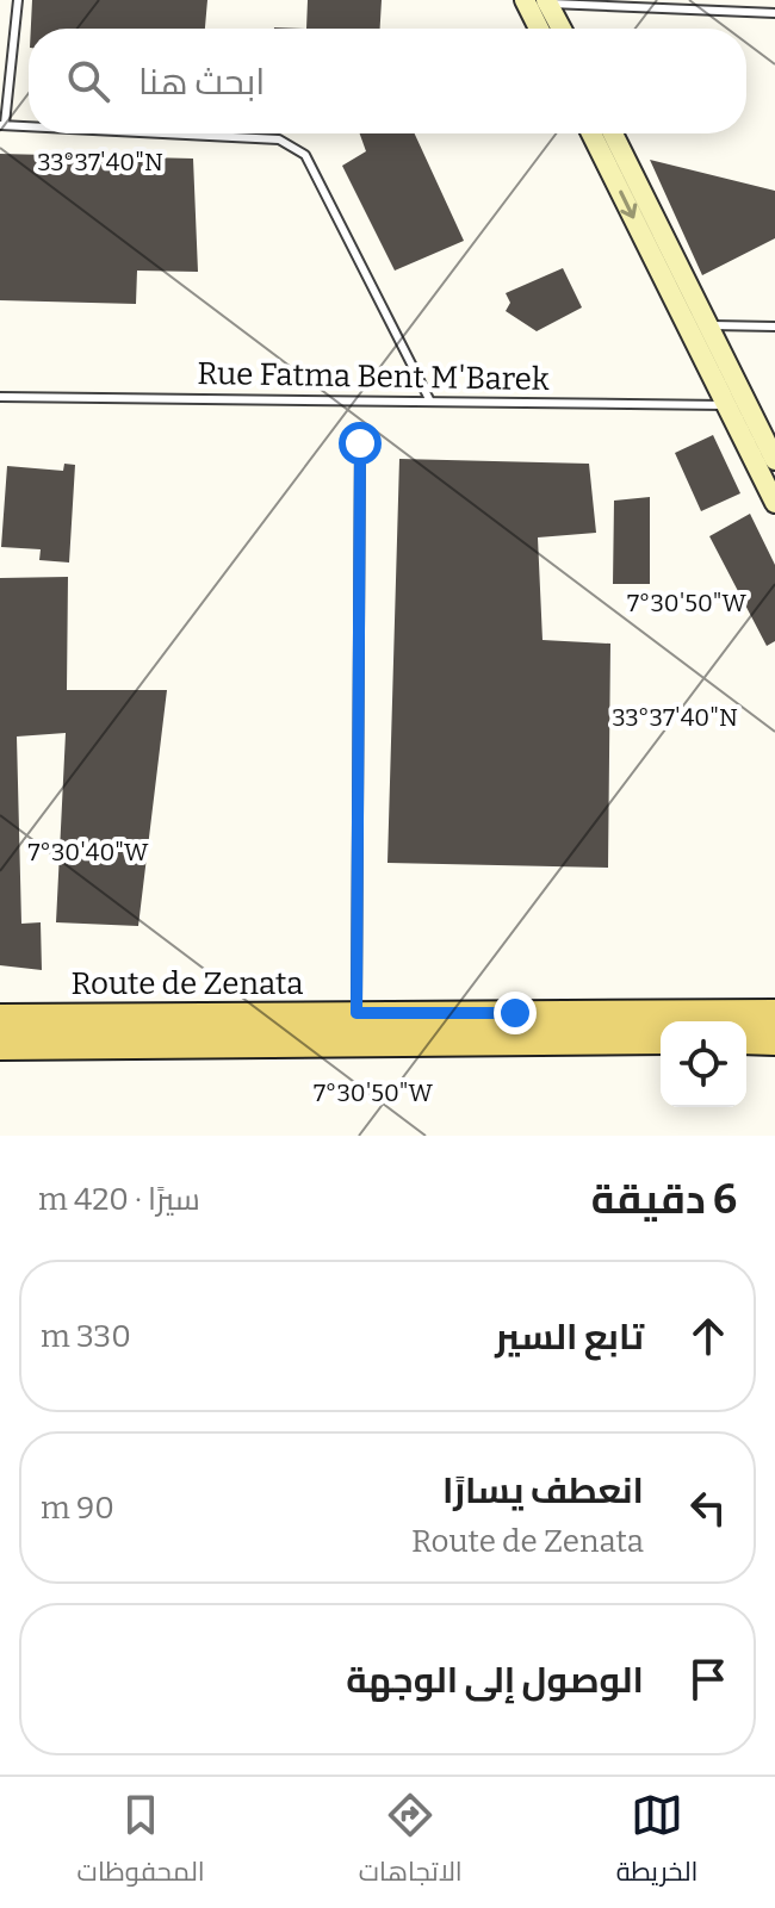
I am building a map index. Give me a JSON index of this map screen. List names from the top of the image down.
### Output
{
  "streets": {
    "main road": ["Route de Zenata"],
    "lane": ["Rue Fatma Bent M'Barek"]
  },
  "page": {
    "search": "ابحث هنا",
    "heading": ["6 دقيقة", "سيرًا · 420 m"],
    "list": [
      ["تابع السير", "330 m"],
      ["انعطف يسارًا", "Route de Zenata", "90 m"],
      "الوصول إلى الوجهة"
    ],
    "nav": ["الخريطة", "الاتجاهات", "المحفوظات"]
  },
  "coordinates": ["33°37'40\"N", "7°30'50\"W", "7°30'40\"W"]
}
